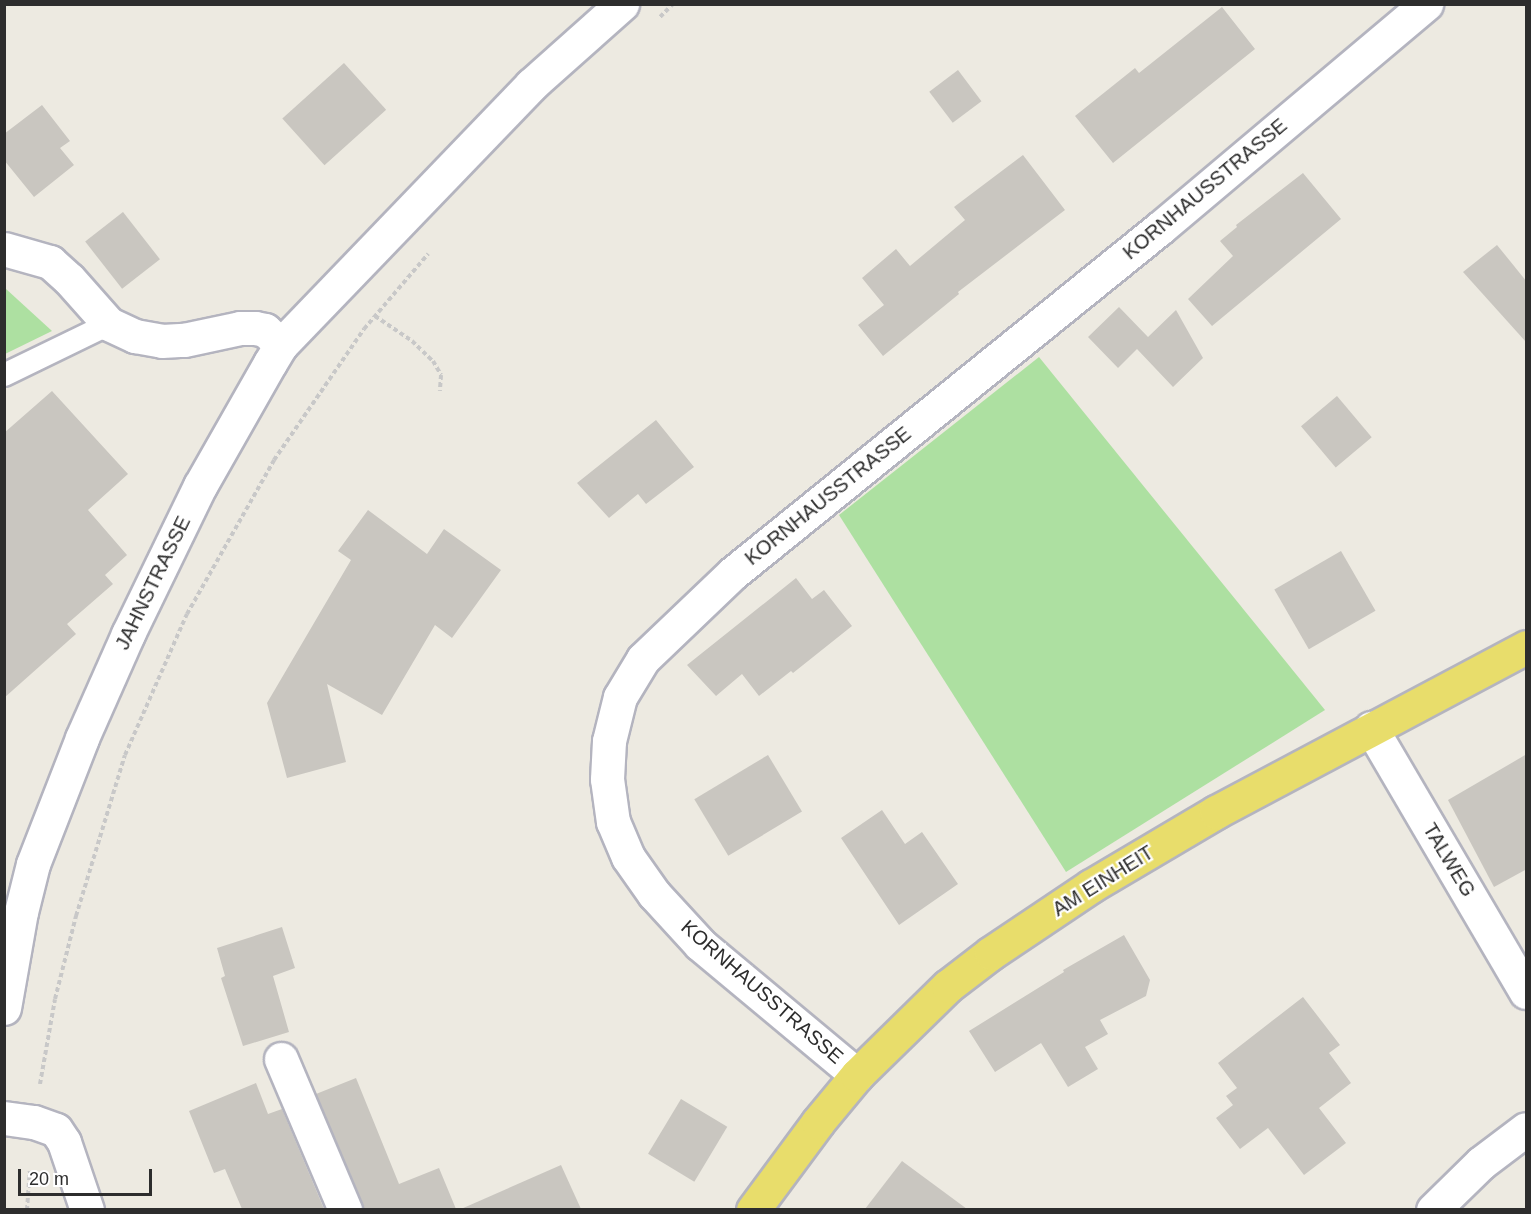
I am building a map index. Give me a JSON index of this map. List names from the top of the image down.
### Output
{
  "streets": {
    "main road": ["AM EINHEIT"],
    "street": ["KORNHAUSSTRASSE", "JAHNSTRASSE", "TALWEG"]
  },
  "crossings": [
    ["KORNHAUSSTRASSE", "AM EINHEIT"],
    ["TALWEG", "AM EINHEIT"]
  ],
  "scale_bar": "20 m"
}
